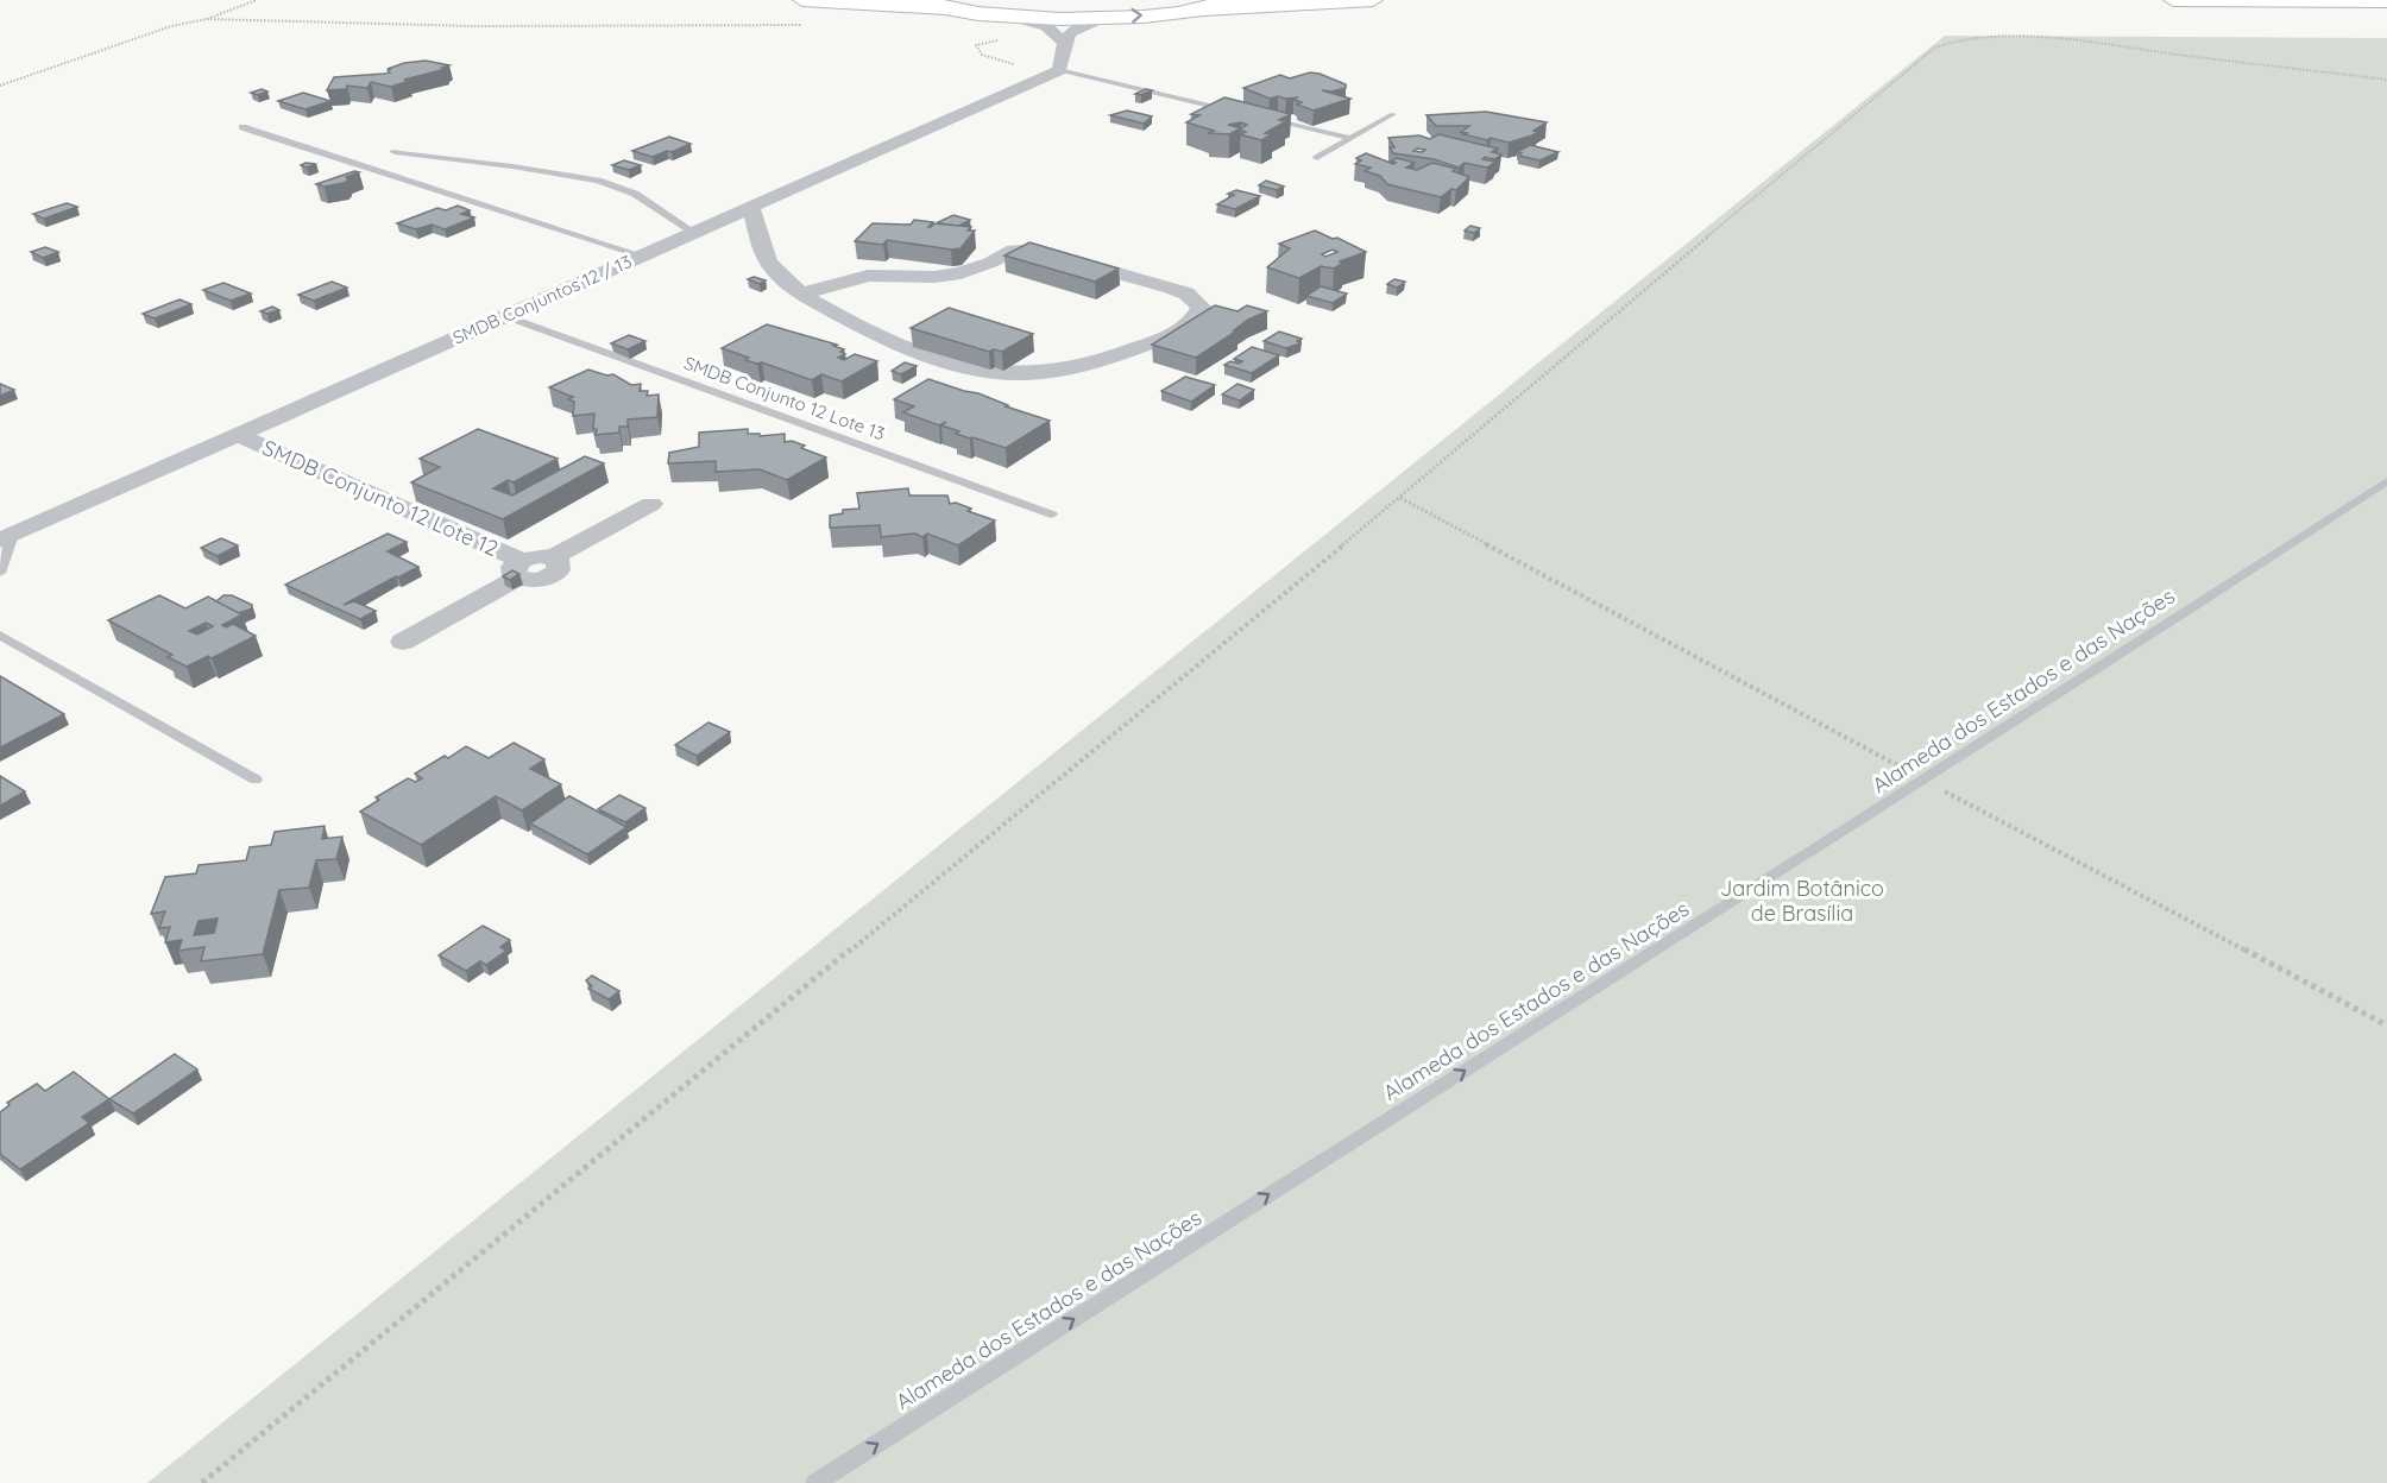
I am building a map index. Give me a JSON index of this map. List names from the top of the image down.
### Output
{
  "streets": {
    "street": ["SMDB Conjuntos 12 / 13", "SMDB Conjunto 12 Lote 12"],
    "lane": ["SMDB Conjunto 12 Lote 13", "Alameda dos Estados e das Nações"]
  },
  "crossings": [
    ["SMDB Conjuntos 12 / 13", "SMDB Conjunto 12 Lote 13"],
    ["SMDB Conjuntos 12 / 13", "SMDB Conjunto 12 Lote 12"]
  ],
  "one_way": ["Alameda dos Estados e das Nações"],
  "parks": ["Jardim Botânico de Brasília"]
}
